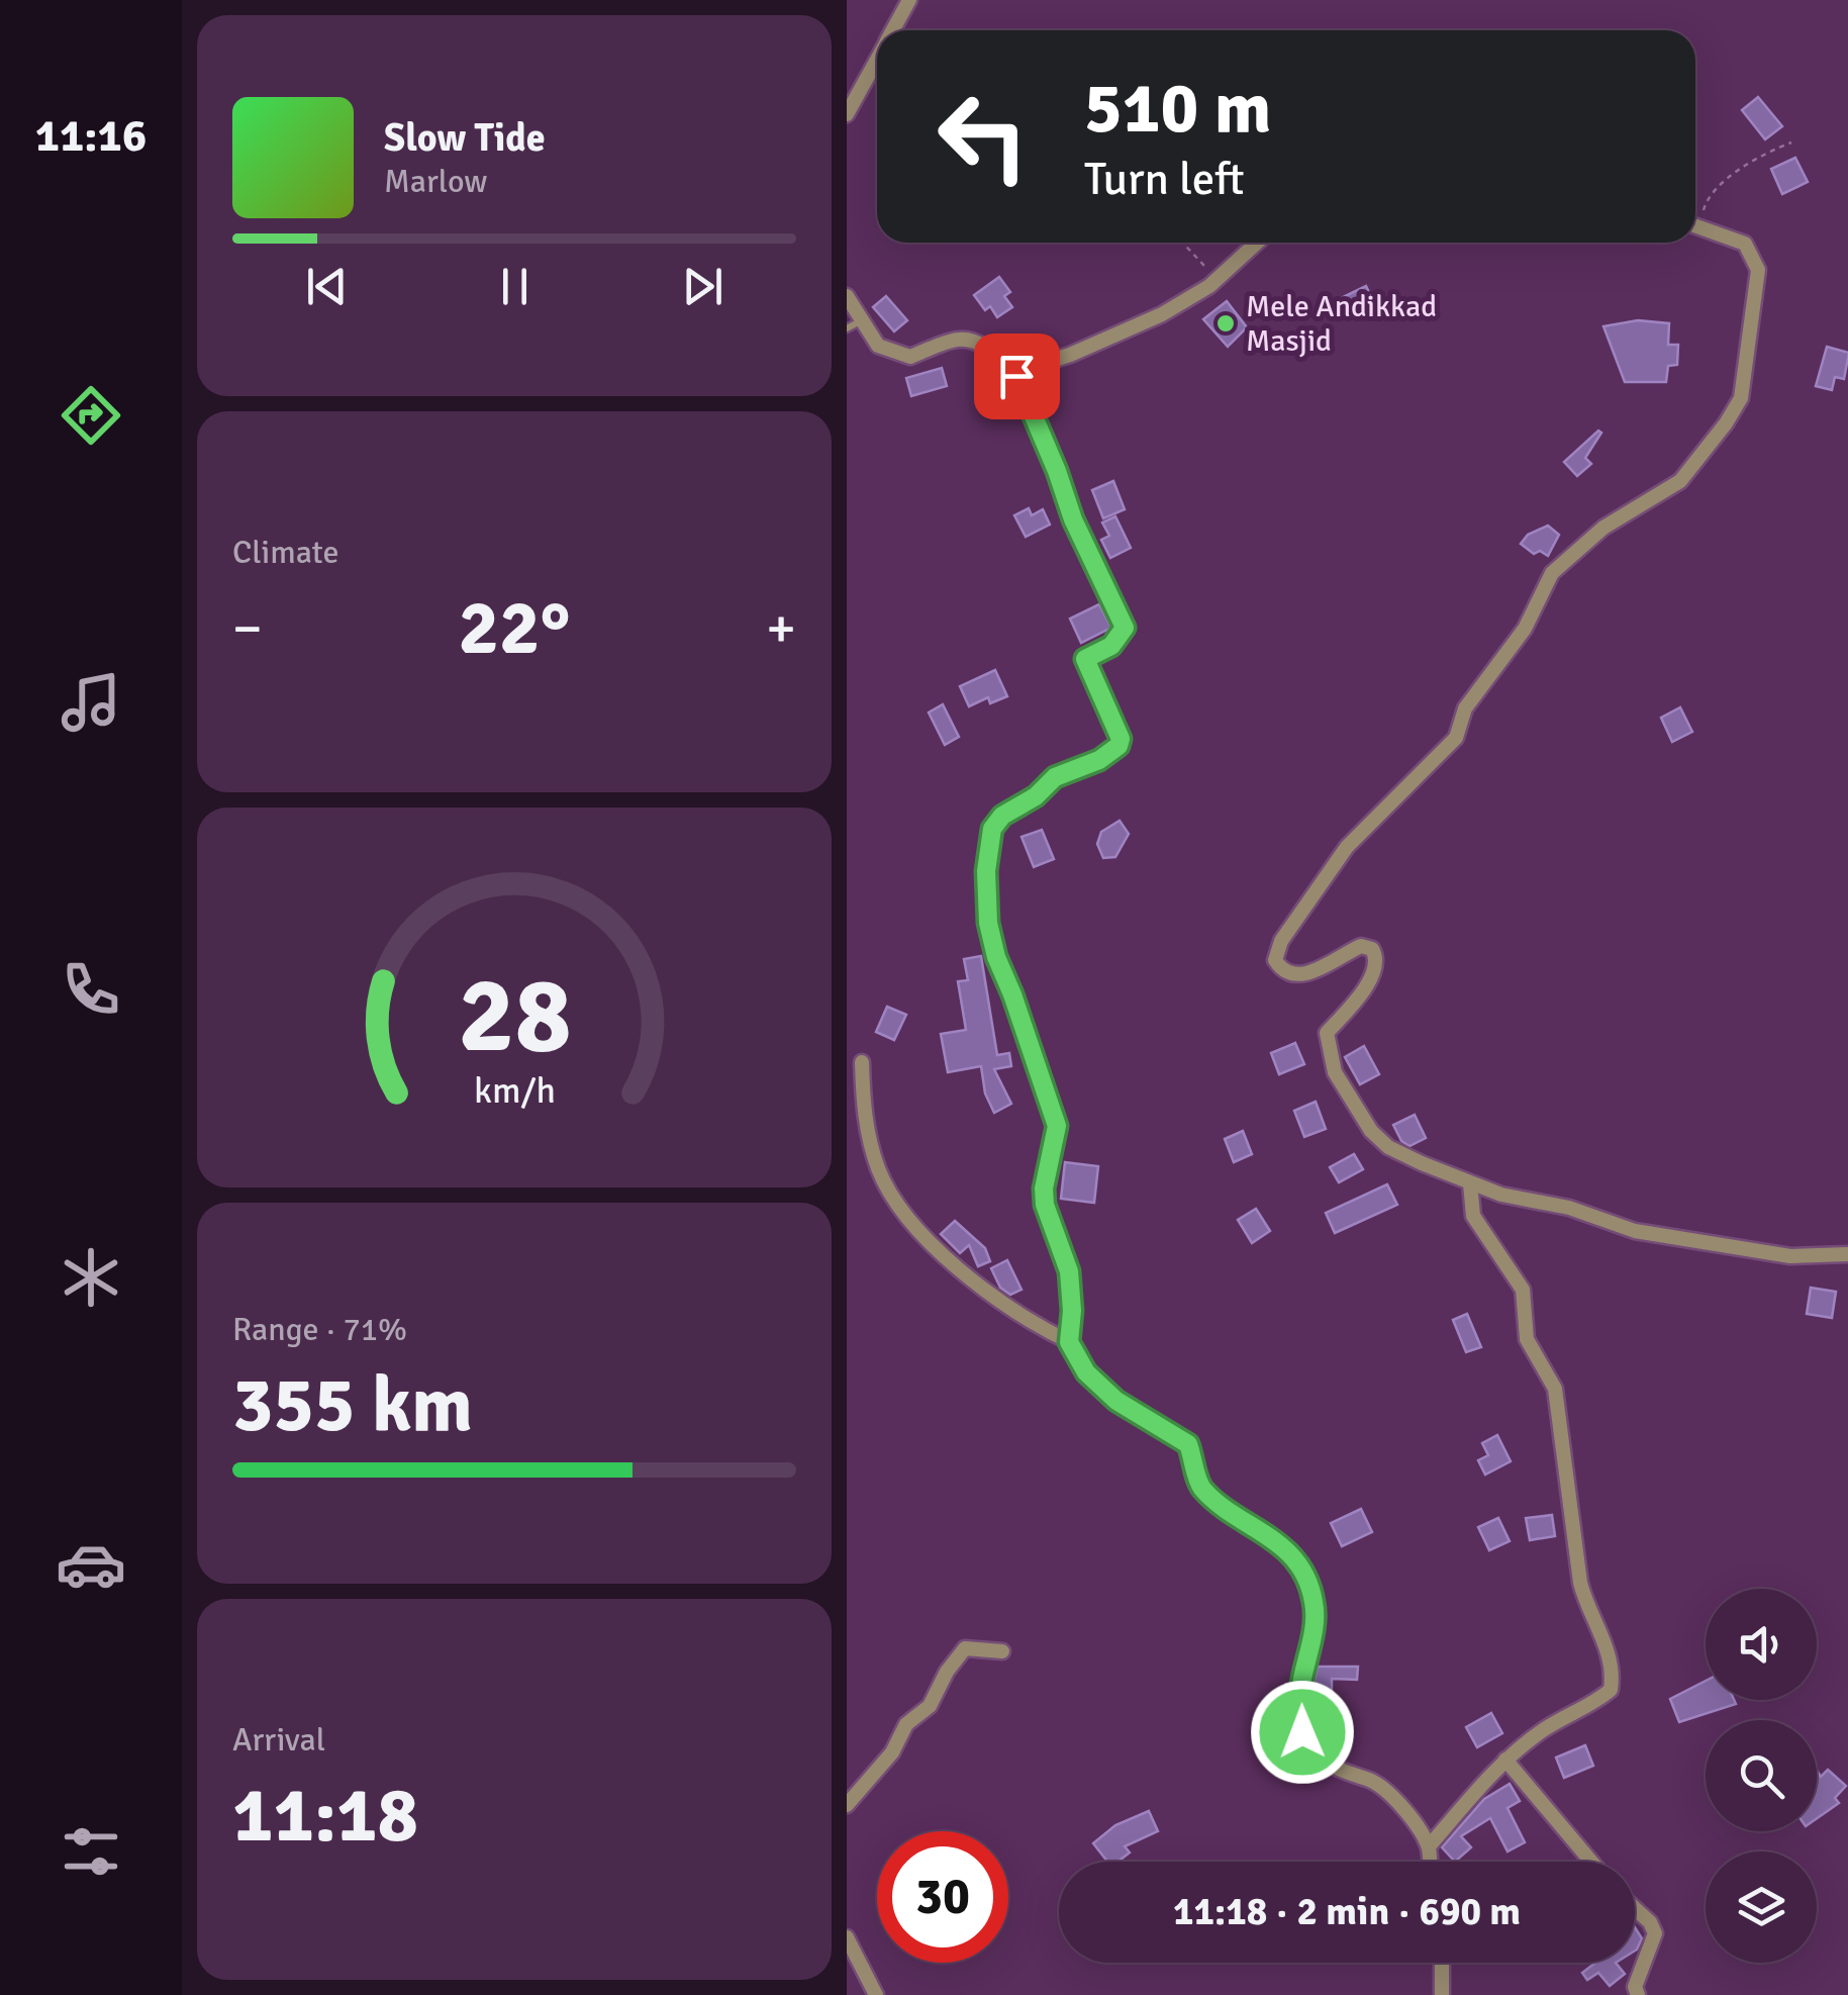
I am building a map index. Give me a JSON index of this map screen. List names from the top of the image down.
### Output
{
  "places": ["Mele Andikkad Masjid"],
  "page": {
    "tabs": "11:16",
    "turn": ["510 m", "Turn left"],
    "song": ["Slow Tide", "Marlow"],
    "tile": [
      "Climate",
      ["Range · 71%", "355 km"],
      ["Arrival", "11:18"]
    ],
    "heat": ["−", "22°", "+"],
    "limit": "30",
    "trip": "11:18 · 2 min · 690 m",
    "gauge": ["28", "km/h"]
  }
}
